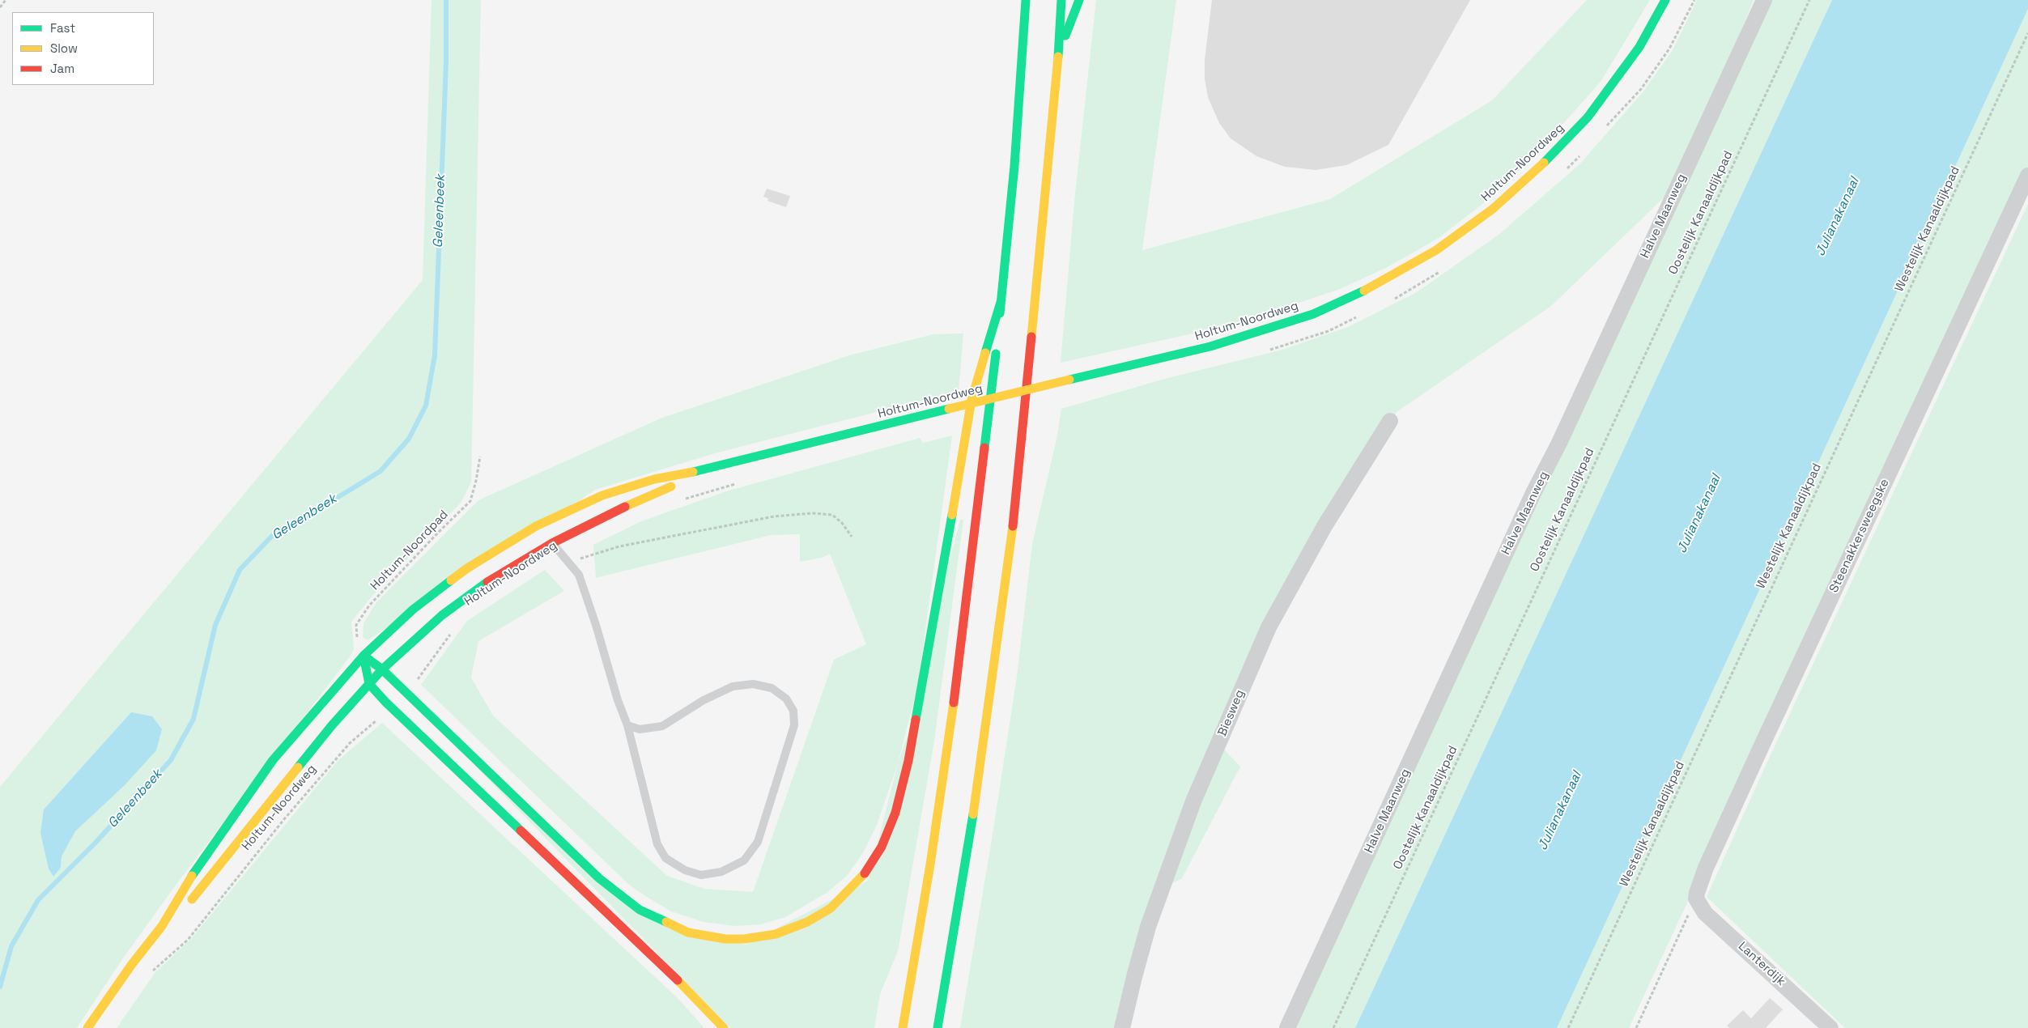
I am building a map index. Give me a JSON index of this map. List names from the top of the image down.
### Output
{
  "streets": {
    "main road": ["Holtum-Noordweg"],
    "street": [
      "Halve Maanweg",
      "Steenakkersweegske",
      "Biesweg",
      "Lanterdijk"
    ],
    "path": ["Oostelijk Kanaaldijkpad", "Westelijk Kanaaldijkpad", "Holtum-Noordpad"]
  },
  "crossings": [
    ["Holtum-Noordweg", "Holtum-Noordpad"],
    ["Steenakkersweegske", "Lanterdijk"]
  ],
  "water": ["Geleenbeek", "Julianakanaal"],
  "legend": ["Fast", "Slow", "Jam"]
}
